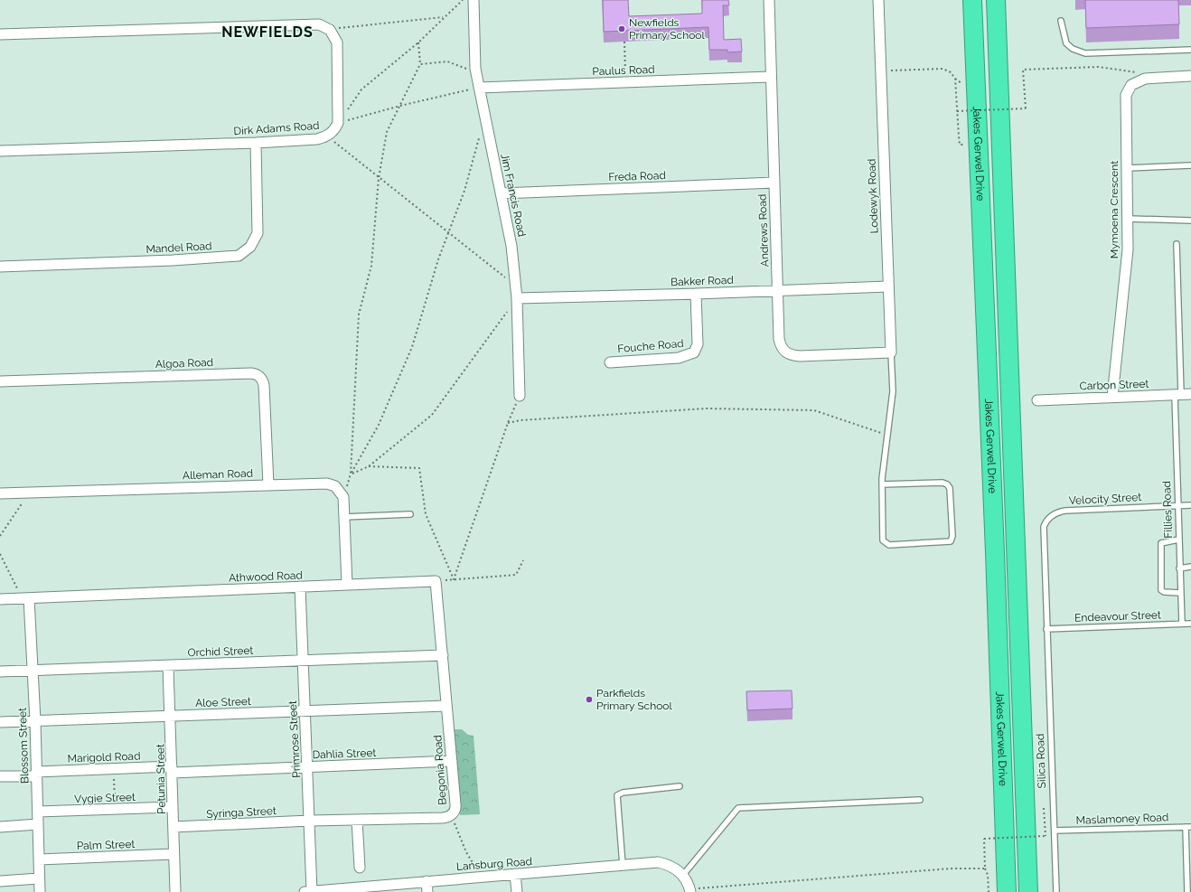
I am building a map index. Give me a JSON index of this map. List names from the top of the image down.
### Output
{
  "streets": {
    "highway": ["Jakes Gerwel Drive"],
    "street": [
      "Paulus Road",
      "Dirk Adams Road",
      "Freda Road",
      "Jim Francis Road",
      "Lodewyk Road",
      "Mymoena Crescent",
      "Andrews Road",
      "Mandel Road",
      "Bakker Road",
      "Fouche Road",
      "Algoa Road",
      "Carbon Street",
      "Alleman Road",
      "Athwood Road",
      "Orchid Street",
      "Aloe Street",
      "Primrose Street",
      "Blossom Street",
      "Dahlia Street",
      "Marigold Road",
      "Begonia Road",
      "Petunia Street",
      "Vygie Street",
      "Syringa Street",
      "Palm Street",
      "Lansburg Road"
    ],
    "lane": [
      "Velocity Street",
      "Fillies Road",
      "Endeavour Street",
      "Silica Road",
      "Maslamoney Road"
    ]
  },
  "crossings": [
    ["Paulus Road", "Jim Francis Road"],
    ["Paulus Road", "Andrews Road"],
    ["Dirk Adams Road", "Mandel Road"],
    ["Freda Road", "Jim Francis Road"],
    ["Freda Road", "Andrews Road"],
    ["Jim Francis Road", "Bakker Road"],
    ["Lodewyk Road", "Andrews Road"],
    ["Lodewyk Road", "Bakker Road"],
    ["Mymoena Crescent", "Carbon Street"],
    ["Andrews Road", "Bakker Road"],
    ["Bakker Road", "Fouche Road"],
    ["Algoa Road", "Alleman Road"],
    ["Carbon Street", "Fillies Road"],
    ["Velocity Street", "Fillies Road"],
    ["Velocity Street", "Endeavour Street"],
    ["Velocity Street", "Silica Road"],
    ["Fillies Road", "Endeavour Street"],
    ["Athwood Road", "Primrose Street"],
    ["Athwood Road", "Blossom Street"],
    ["Athwood Road", "Begonia Road"],
    ["Endeavour Street", "Silica Road"],
    ["Orchid Street", "Primrose Street"],
    ["Orchid Street", "Blossom Street"],
    ["Orchid Street", "Begonia Road"],
    ["Orchid Street", "Petunia Street"],
    ["Aloe Street", "Primrose Street"],
    ["Aloe Street", "Blossom Street"],
    ["Aloe Street", "Begonia Road"],
    ["Aloe Street", "Petunia Street"],
    ["Primrose Street", "Dahlia Street"],
    ["Primrose Street", "Begonia Road"],
    ["Primrose Street", "Syringa Street"],
    ["Primrose Street", "Lansburg Road"],
    ["Blossom Street", "Marigold Road"],
    ["Blossom Street", "Vygie Street"],
    ["Blossom Street", "Palm Street"],
    ["Dahlia Street", "Marigold Road"],
    ["Dahlia Street", "Begonia Road"],
    ["Dahlia Street", "Petunia Street"],
    ["Marigold Road", "Petunia Street"],
    ["Silica Road", "Maslamoney Road"],
    ["Begonia Road", "Syringa Street"],
    ["Petunia Street", "Vygie Street"],
    ["Petunia Street", "Syringa Street"],
    ["Petunia Street", "Palm Street"]
  ],
  "districts": ["NEWFIELDS"],
  "places": ["Newfields Primary School", "Parkfields Primary School"]
}
